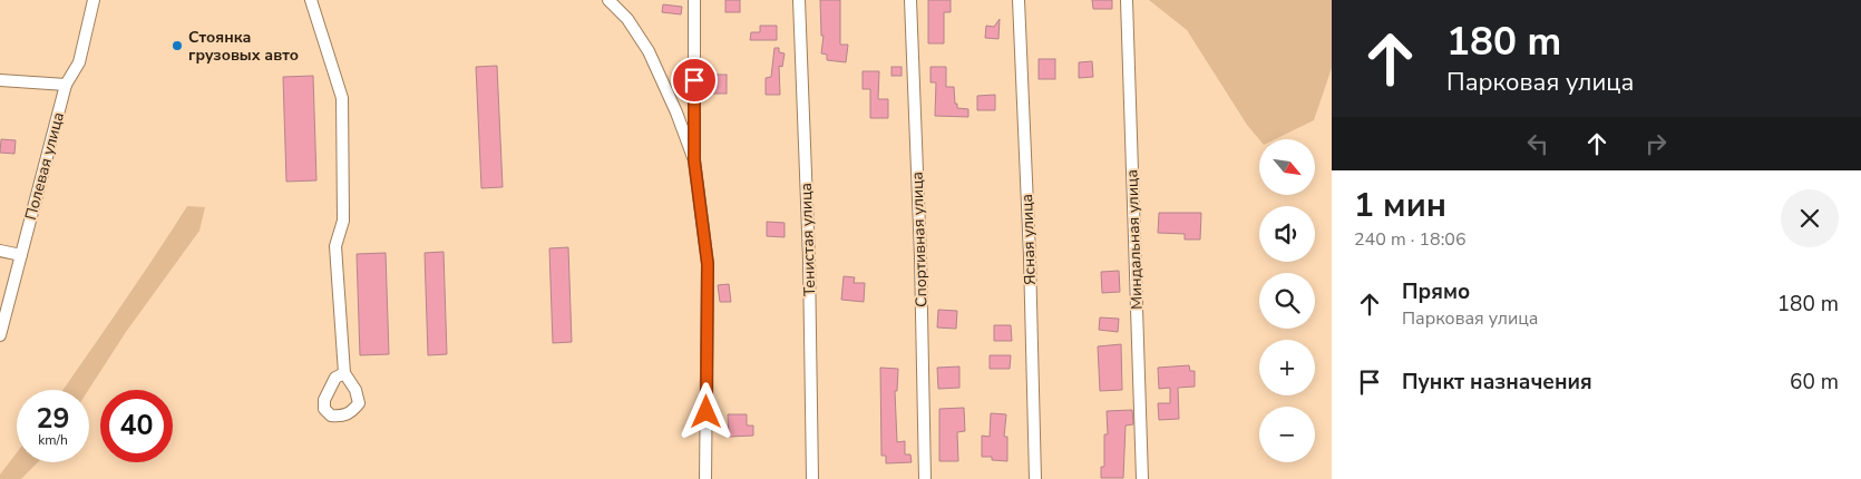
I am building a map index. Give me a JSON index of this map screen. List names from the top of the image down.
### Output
{
  "streets": {
    "street": [
      "Полевая улица",
      "Тенистая улица",
      "Спортивная улица",
      "Ясная улица",
      "Миндальная улица"
    ]
  },
  "places": ["Стоянка грузовых авто"],
  "north": "bottom right",
  "page": {
    "turn": ["180 m", "Парковая улица"],
    "map_buttons": ["+", "−"],
    "heading": ["1 мин", "240 m · 18:06"],
    "list": [
      {
        "name": "Прямо",
        "note": "Парковая улица",
        "value": "180 m"
      },
      {
        "name": "Пункт назначения",
        "value": "60 m"
      }
    ],
    "speed": "29 km/h",
    "limit": "40"
  }
}
